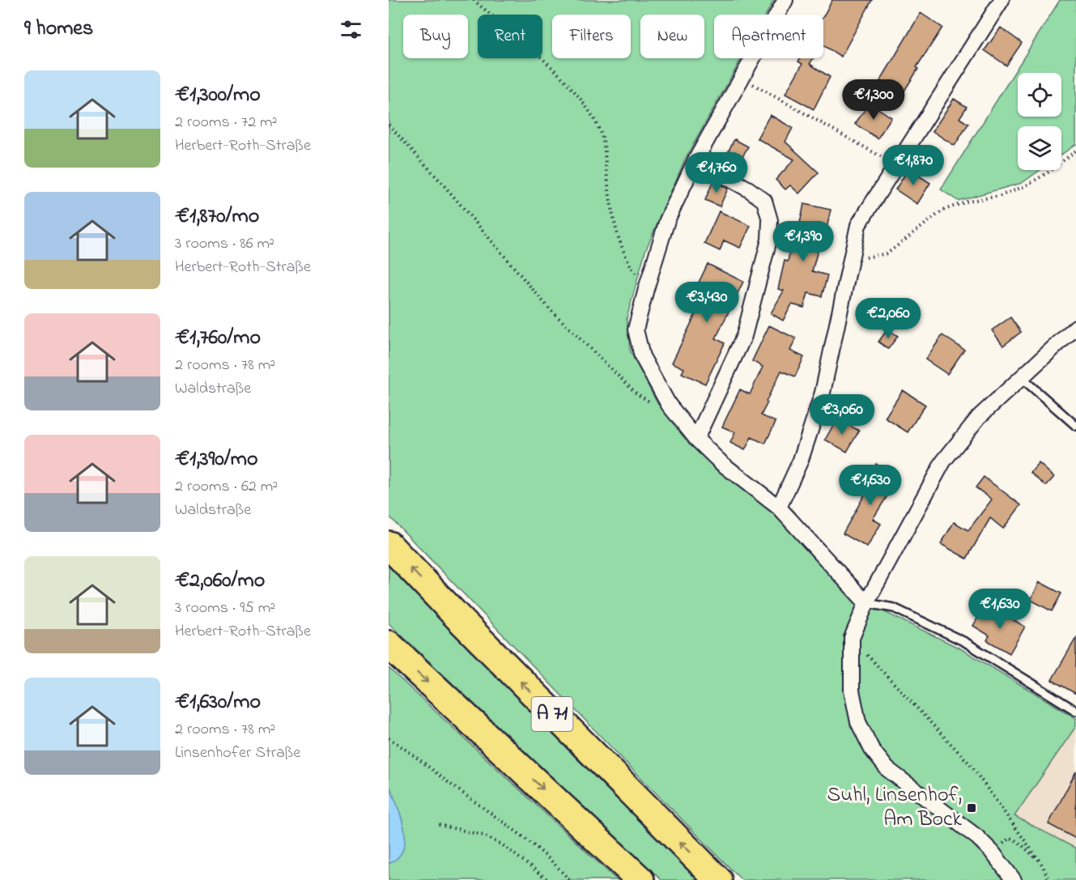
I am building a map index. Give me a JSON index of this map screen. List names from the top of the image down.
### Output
{
  "streets": {
    "highway": ["A 71"]
  },
  "places": {
    "transit": ["Suhl, Linsenhof, Am Bock"]
  },
  "page": {
    "heading": "9 homes",
    "chip": [
      "Buy",
      "Rent",
      "Filters",
      "New",
      "Apartment"
    ],
    "list": [
      {
        "name": "€1,300/mo",
        "note": "2 rooms · 72 m² · Herbert-Roth-Straße"
      },
      {
        "name": "€1,870/mo",
        "note": "3 rooms · 86 m² · Herbert-Roth-Straße"
      },
      {
        "name": "€1,760/mo",
        "note": "2 rooms · 78 m² · Waldstraße"
      },
      {
        "name": "€1,390/mo",
        "note": "2 rooms · 62 m² · Waldstraße"
      },
      {
        "name": "€2,060/mo",
        "note": "3 rooms · 95 m² · Herbert-Roth-Straße"
      },
      {
        "name": "€1,630/mo",
        "note": "2 rooms · 78 m² · Linsenhofer Straße"
      }
    ],
    "price": [
      "€1,300",
      "€1,870",
      "€1,760",
      "€1,390",
      "€3,430",
      "€2,060",
      "€3,060",
      "€1,630",
      "€1,630"
    ]
  }
}
